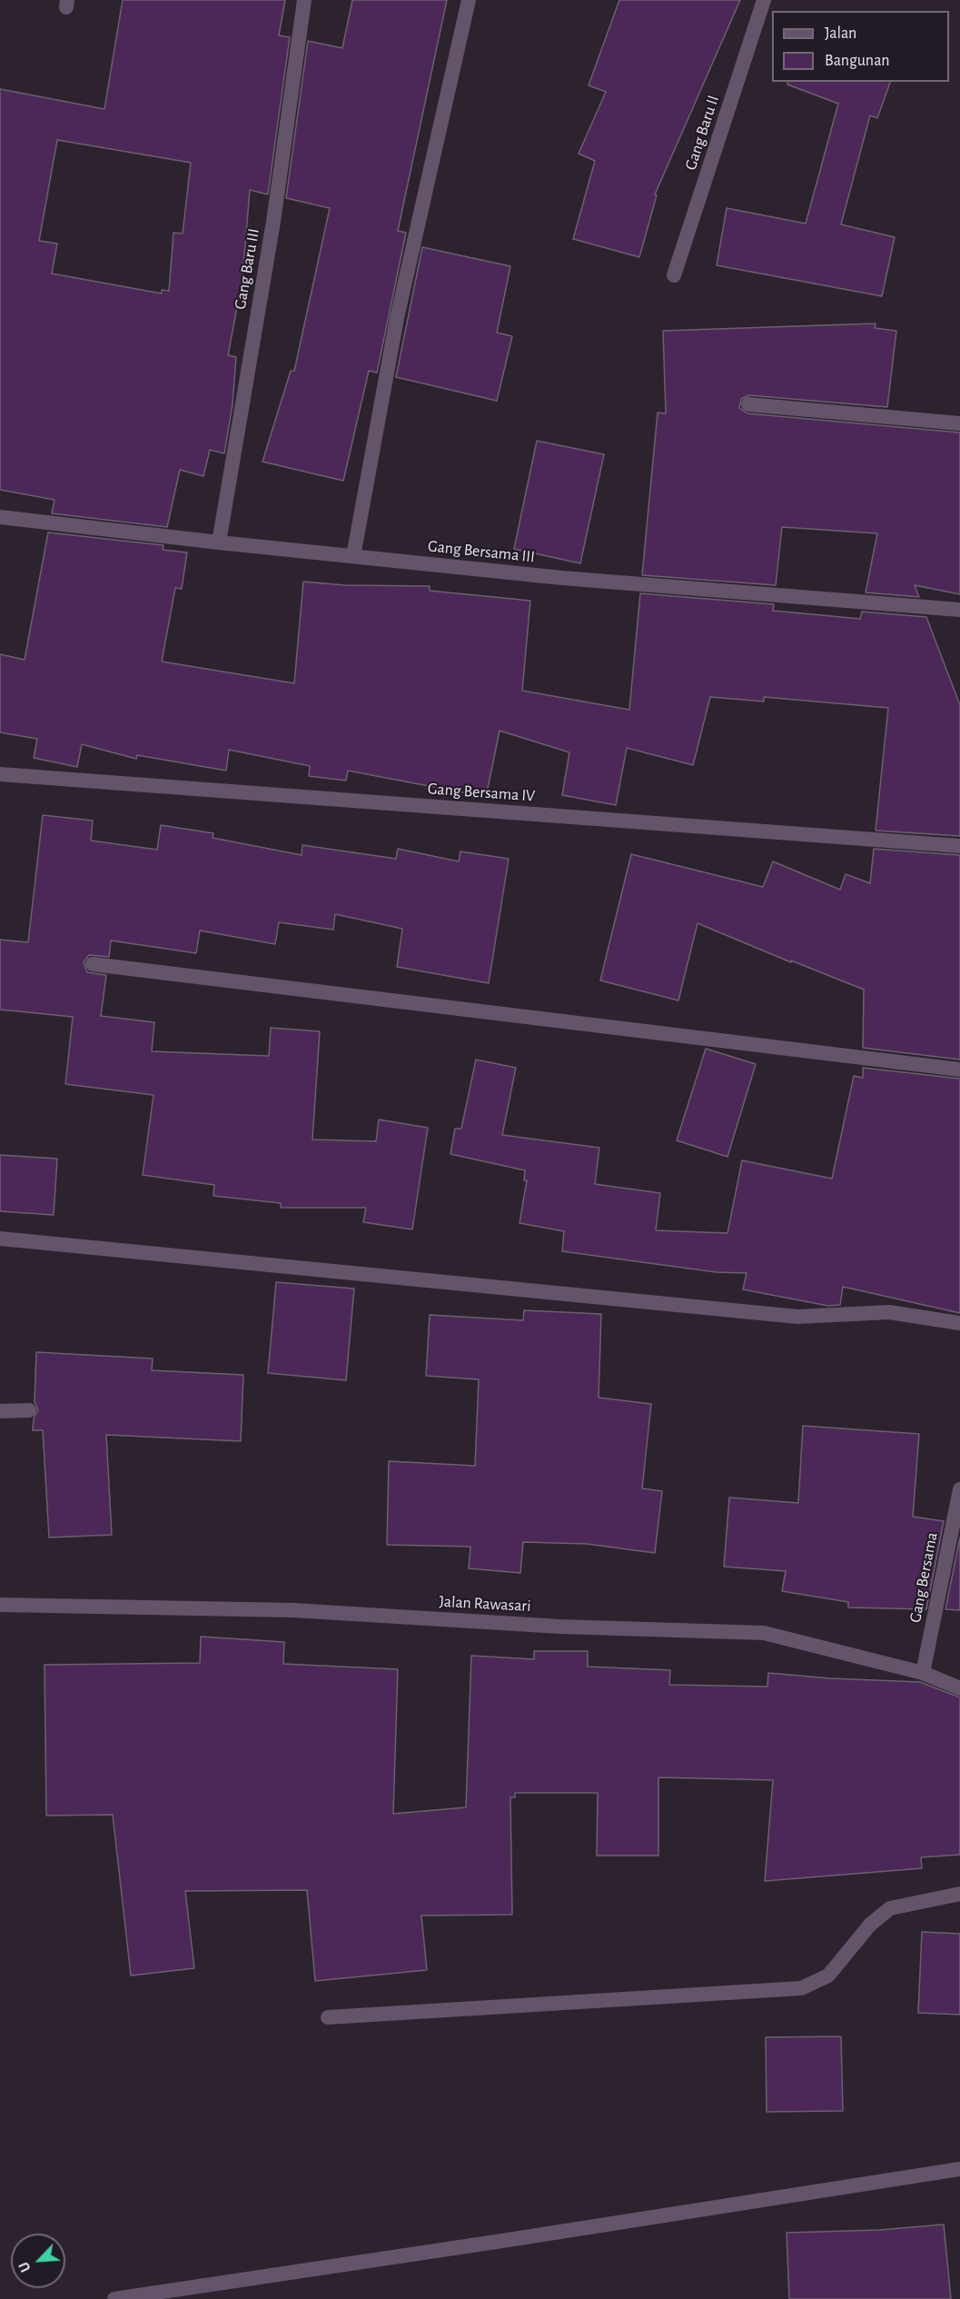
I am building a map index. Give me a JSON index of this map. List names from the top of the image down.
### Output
{
  "streets": {
    "street": [
      "Gang Baru II",
      "Gang Baru III",
      "Gang Bersama III",
      "Gang Bersama IV",
      "Gang Bersama",
      "Jalan Rawasari"
    ]
  },
  "crossings": [
    ["Gang Baru III", "Gang Bersama III"],
    ["Gang Bersama", "Jalan Rawasari"]
  ],
  "legend": ["Jalan", "Bangunan"],
  "north": "bottom left"
}
